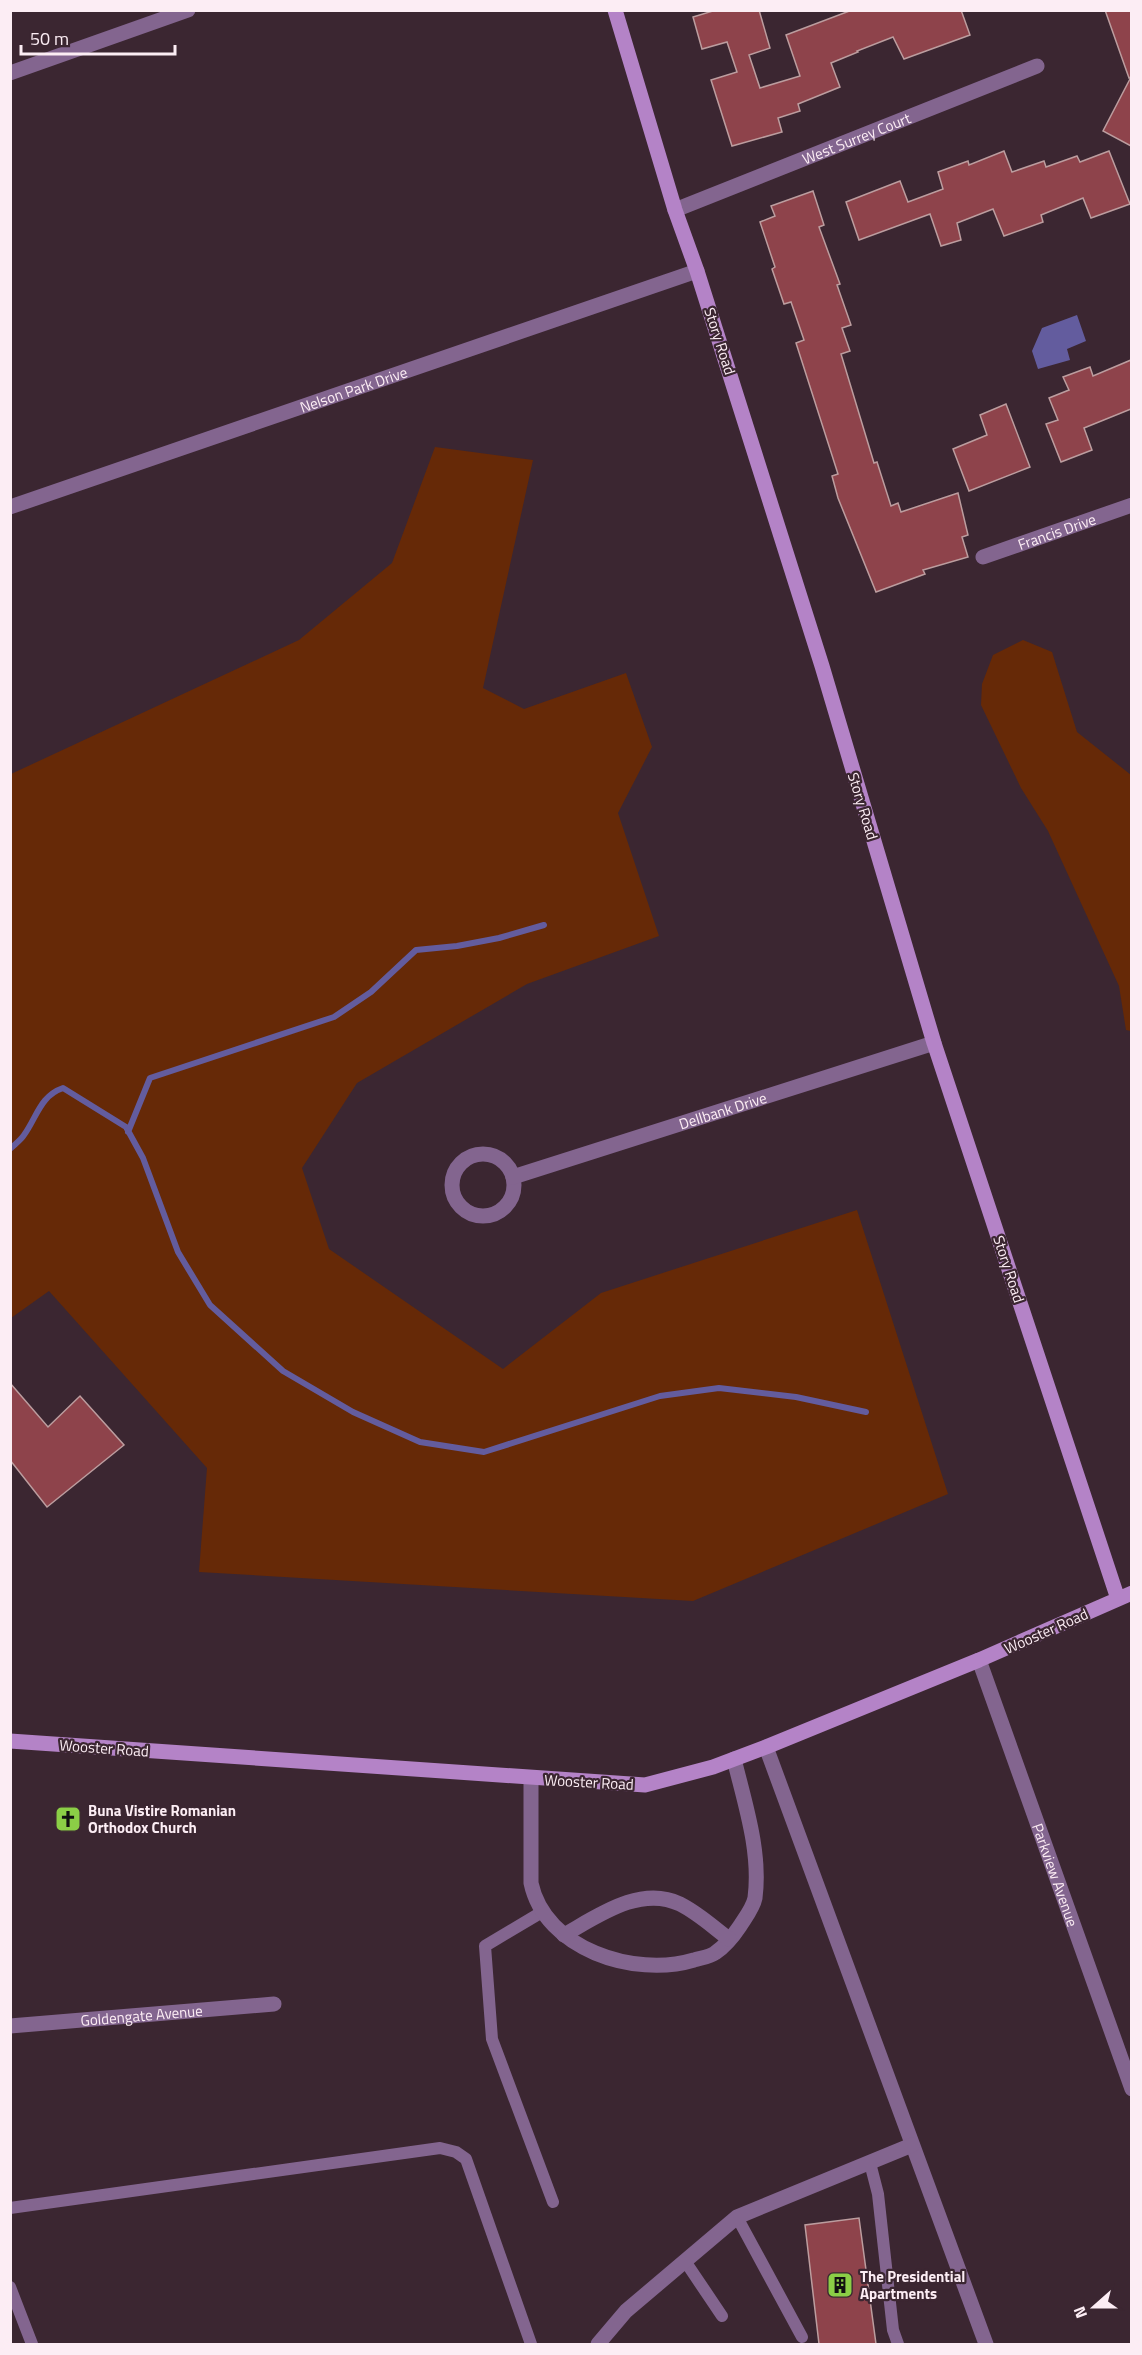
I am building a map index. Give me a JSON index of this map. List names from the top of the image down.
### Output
{
  "streets": {
    "street": [
      "West Surrey Court",
      "Story Road",
      "Nelson Park Drive",
      "Francis Drive",
      "Dellbank Drive",
      "Wooster Road",
      "Parkview Avenue",
      "Goldengate Avenue"
    ]
  },
  "crossings": [
    ["West Surrey Court", "Story Road"],
    ["Story Road", "Nelson Park Drive"],
    ["Story Road", "Dellbank Drive"],
    ["Story Road", "Wooster Road"],
    ["Wooster Road", "Parkview Avenue"]
  ],
  "places": {
    "church": ["Buna Vistire Romanian Orthodox Church"],
    "building": ["The Presidential Apartments"]
  },
  "scale_bar": "50 m",
  "north": "left"
}
